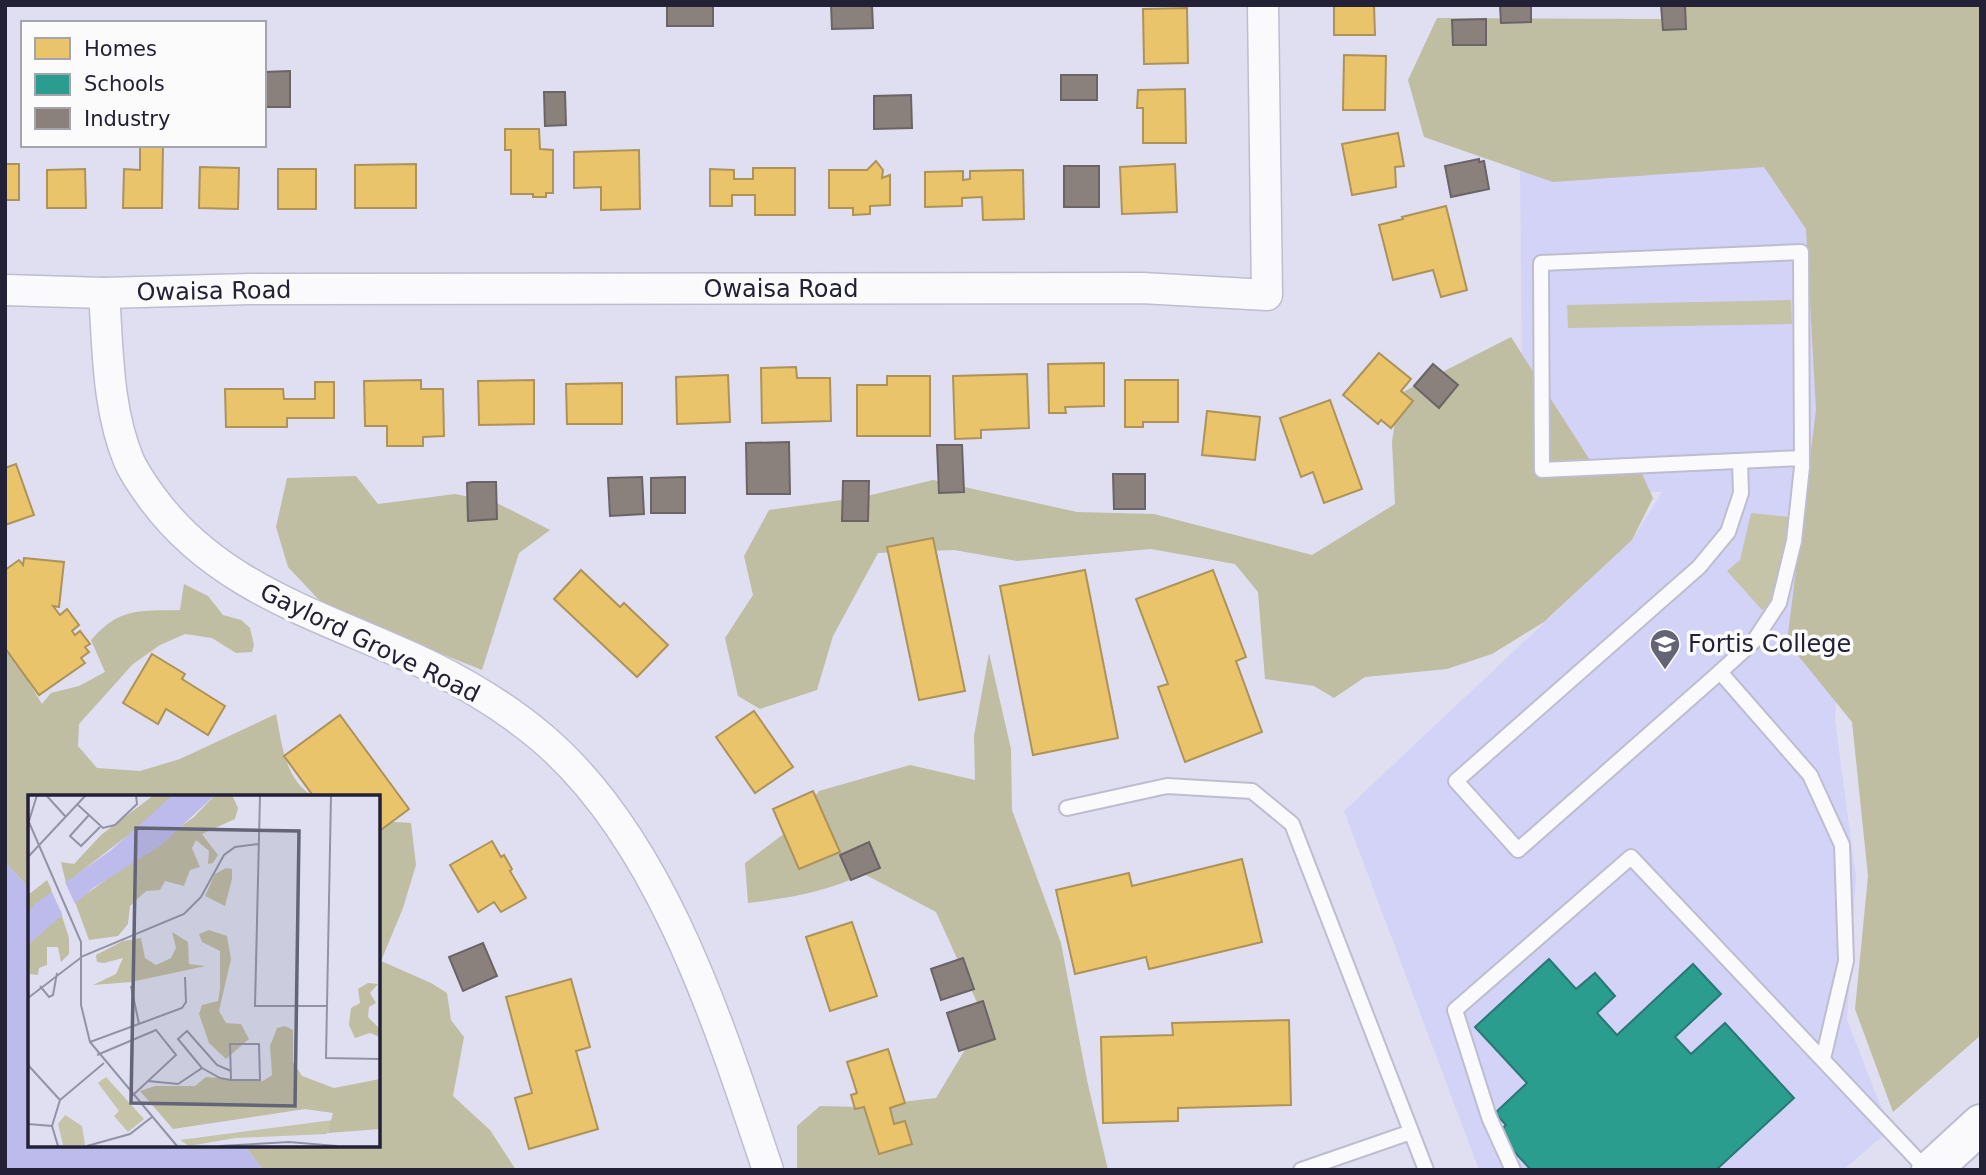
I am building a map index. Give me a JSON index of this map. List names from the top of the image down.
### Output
{
  "streets": {
    "street": ["Owaisa Road", "Gaylord Grove Road"]
  },
  "crossings": [
    ["Owaisa Road", "Gaylord Grove Road"]
  ],
  "places": {
    "school or university": ["Fortis College"]
  },
  "legend": ["Homes", "Schools", "Industry"]
}
